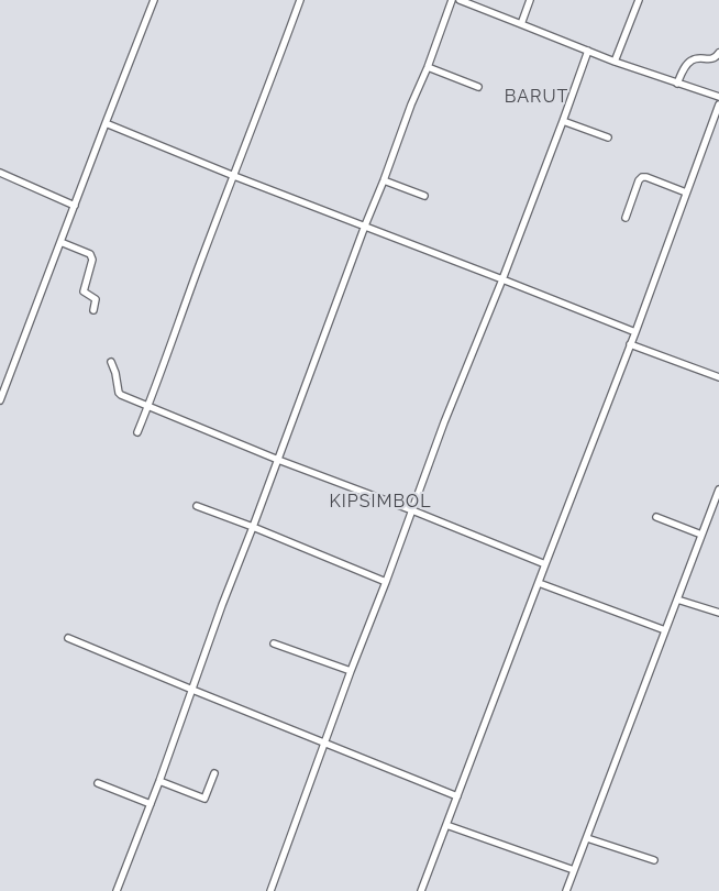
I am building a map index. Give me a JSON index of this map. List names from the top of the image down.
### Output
{
  "districts": ["BARUT", "KIPSIMBOL"]
}
